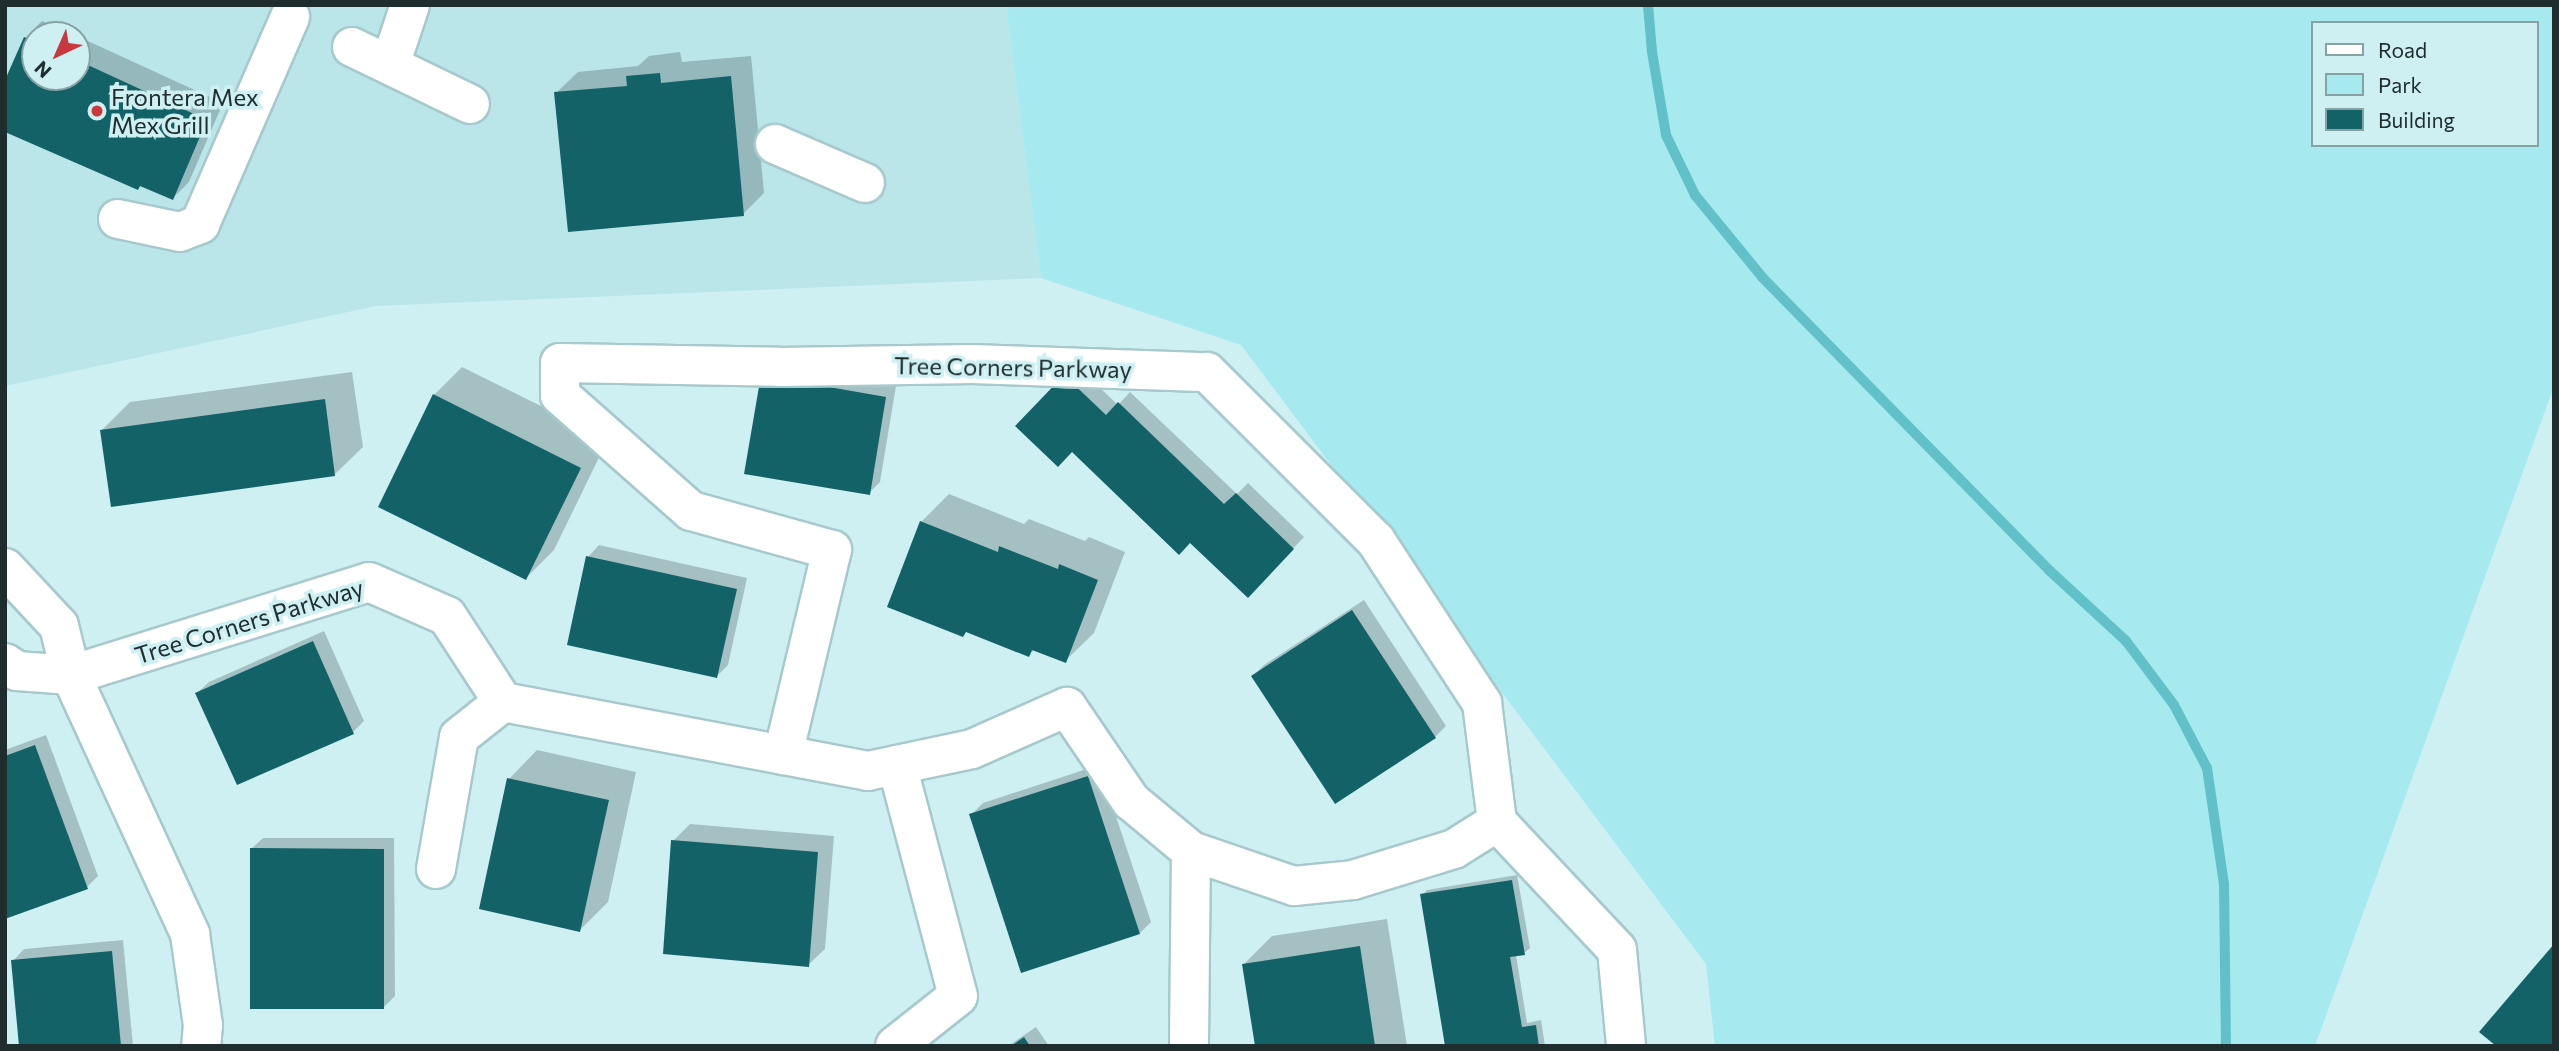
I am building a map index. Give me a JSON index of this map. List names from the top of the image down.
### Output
{
  "streets": {
    "street": ["Tree Corners Parkway"]
  },
  "places": ["Frontera Mex Mex Grill"],
  "legend": ["Road", "Park", "Building"],
  "north": "bottom left"
}
